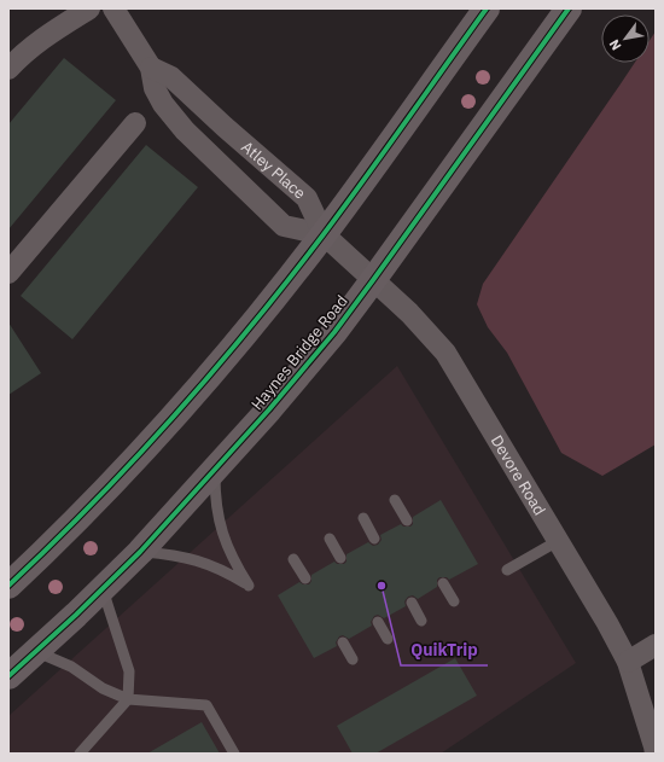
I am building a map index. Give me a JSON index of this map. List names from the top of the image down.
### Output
{
  "streets": {
    "main road": ["Haynes Bridge Road"],
    "street": ["Atley Place", "Devore Road"]
  },
  "crossings": [
    ["Atley Place", "Devore Road"],
    ["Haynes Bridge Road", "Devore Road"]
  ],
  "places": ["QuikTrip"],
  "north": "bottom left"
}
